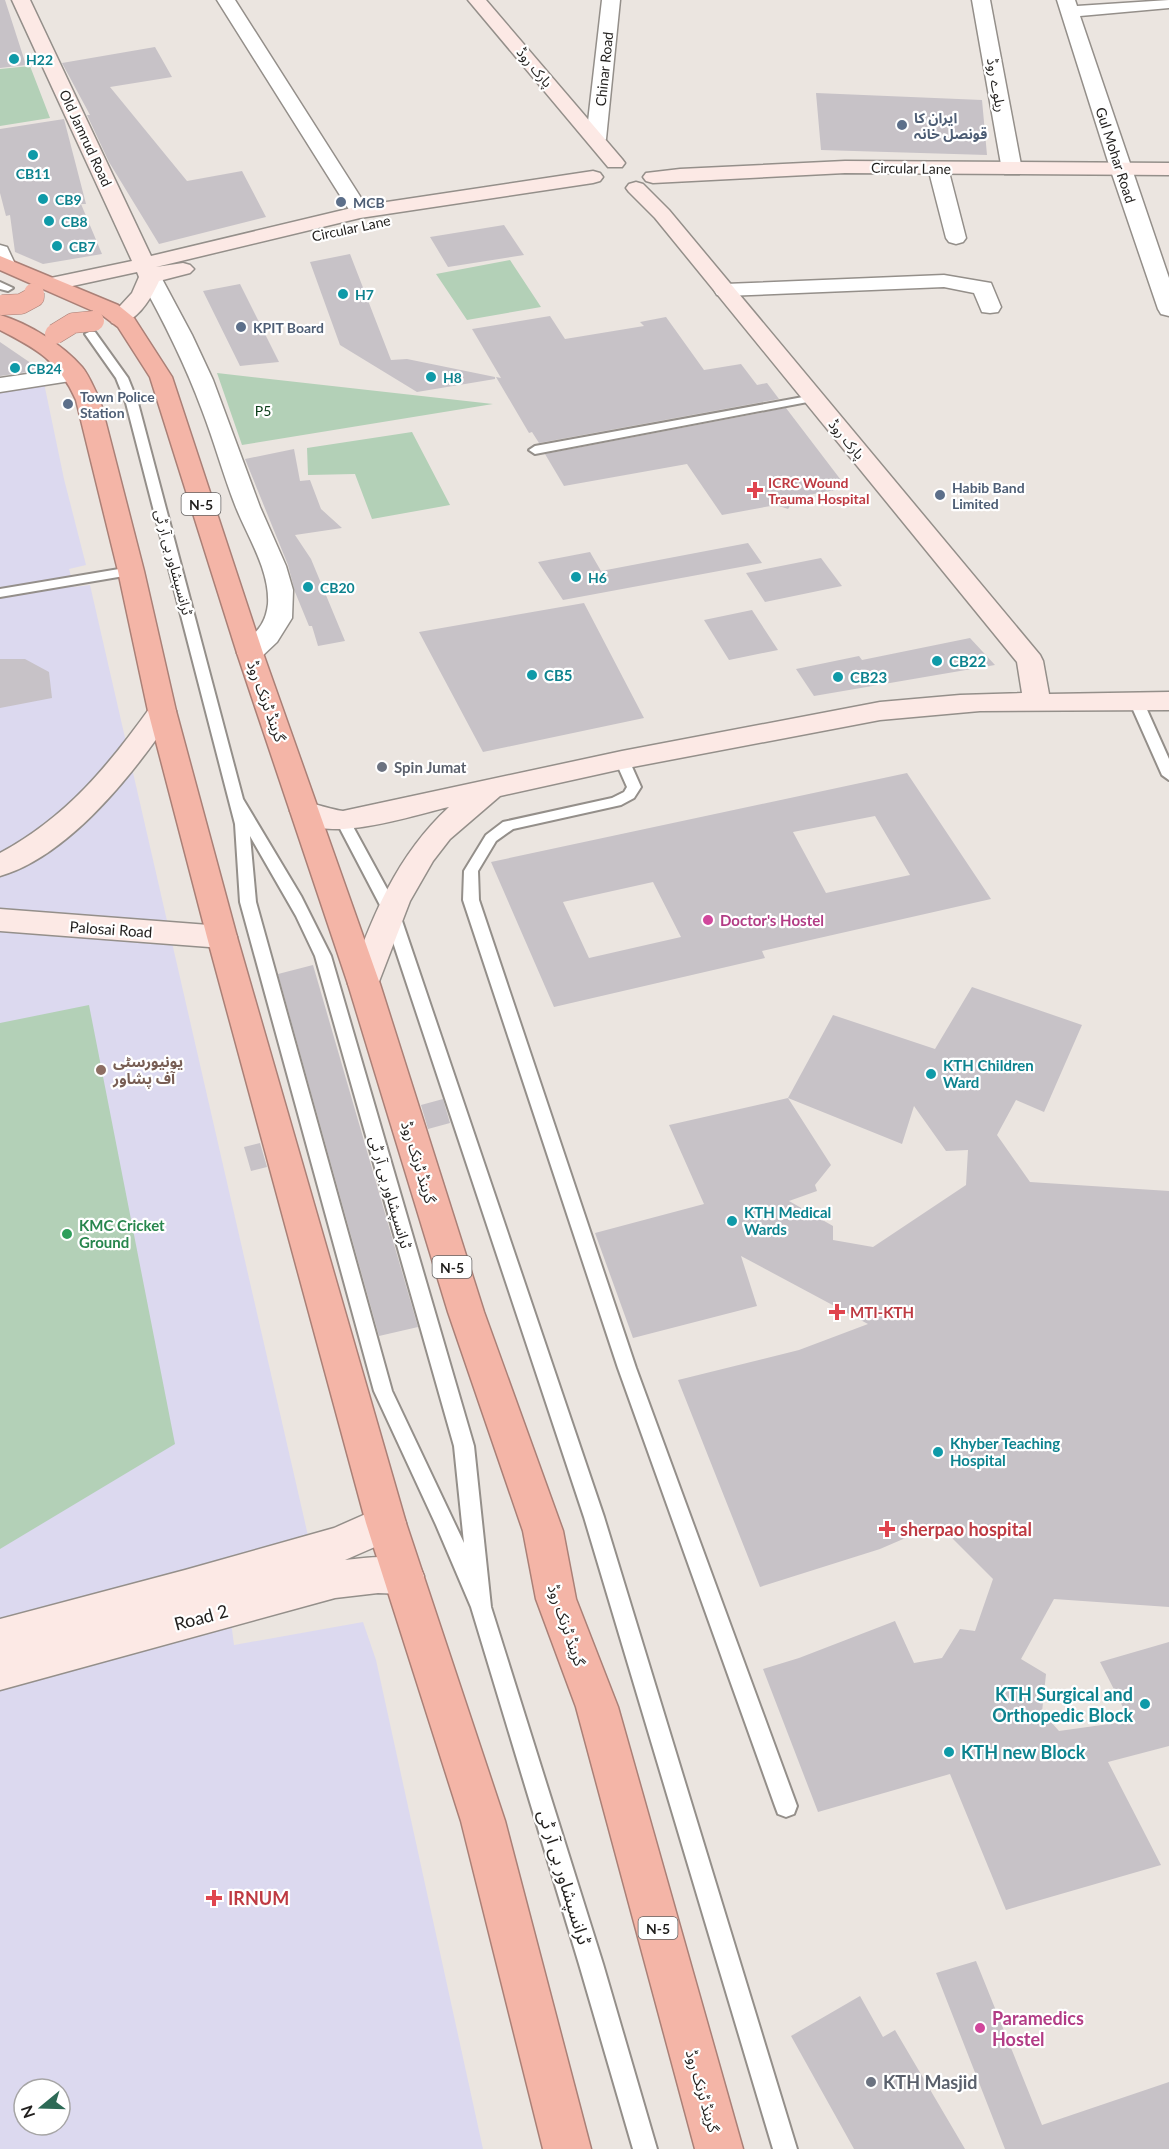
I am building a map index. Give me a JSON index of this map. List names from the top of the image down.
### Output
{
  "streets": {
    "highway": ["N-5", "گرینڈ ٹرنک روڈ"],
    "street": [
      "پارک روڈ",
      "Chinar Road",
      "ریلوے روڈ",
      "Old Jamrud Road",
      "Gul Mohar Road",
      "Circular Lane",
      "Palosai Road",
      "Road 2"
    ],
    "lane": ["ٹرانسپشاور بی آر ٹی"]
  },
  "crossings": [
    ["پارک روڈ", "Chinar Road"],
    ["پارک روڈ", "Circular Lane"],
    ["ریلوے روڈ", "Circular Lane"],
    ["Old Jamrud Road", "Circular Lane"],
    ["Old Jamrud Road", "گرینڈ ٹرنک روڈ"],
    ["Gul Mohar Road", "Circular Lane"],
    ["Circular Lane", "گرینڈ ٹرنک روڈ"]
  ],
  "parks": ["P5"],
  "places": {
    "other": [
      "H22",
      "ایران کا قونصل خانہ",
      "CB11",
      "CB9",
      "MCB",
      "CB8",
      "CB7",
      "H7",
      "KPIT Board",
      "CB24",
      "H8",
      "Town Police Station",
      "Habib Band Limited",
      "H6",
      "CB20",
      "CB22",
      "CB5",
      "CB23",
      "Spin Jumat",
      "Doctor's Hostel",
      "یونیورسٹی آف پشاور",
      "KTH Children Ward",
      "KTH Medical Wards",
      "KMC Cricket Ground",
      "Khyber Teaching Hospital",
      "KTH Surgical and Orthopedic Block",
      "KTH new Block",
      "Paramedics Hostel",
      "KTH Masjid"
    ],
    "health": [
      "ICRC Wound Trauma Hospital",
      "MTI-KTH",
      "sherpao hospital",
      "IRNUM"
    ]
  },
  "north": "left"
}
